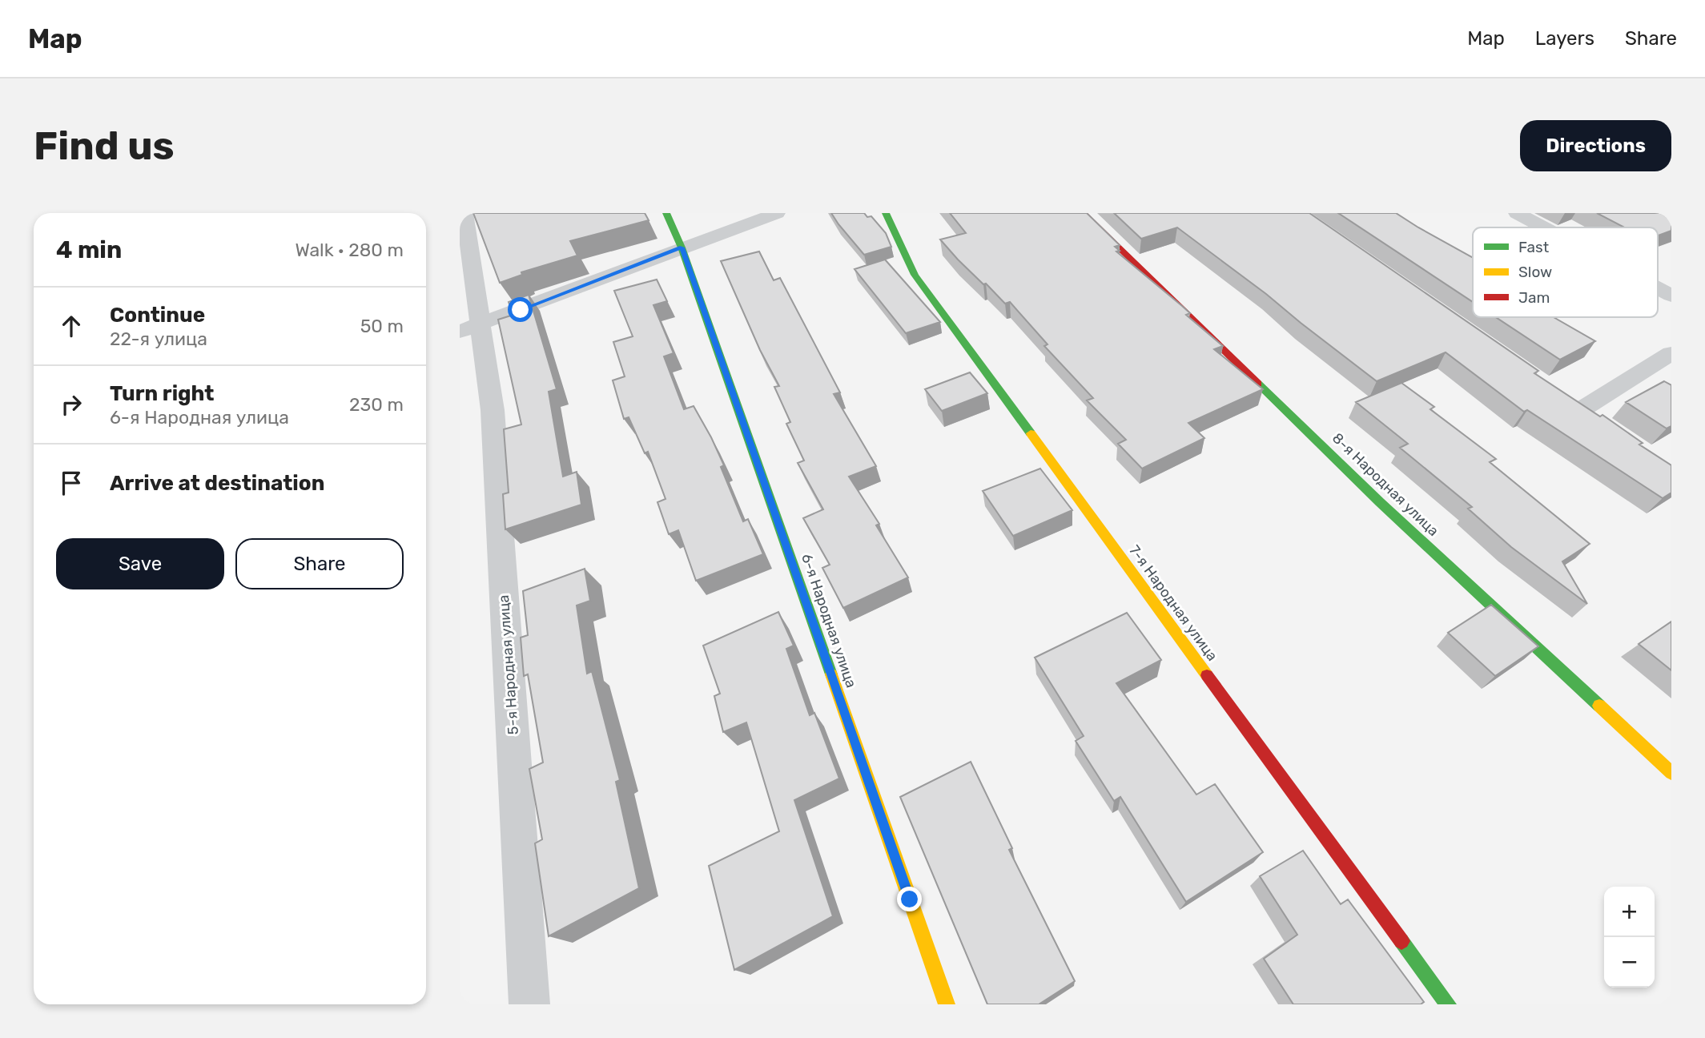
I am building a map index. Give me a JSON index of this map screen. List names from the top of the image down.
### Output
{
  "streets": {
    "street": [
      "8-я Народная улица",
      "7-я Народная улица",
      "6-я Народная улица",
      "5-я Народная улица"
    ]
  },
  "legend": ["Fast", "Slow", "Jam"],
  "page": {
    "header": "Map",
    "nav": ["Map", "Layers", "Share"],
    "buttons": [
      "Directions",
      ["Save", "Share"]
    ],
    "title": "Find us",
    "heading": ["4 min", "Walk · 280 m"],
    "list": [
      ["Continue", "22-я улица", "50 m"],
      ["Turn right", "6-я Народная улица", "230 m"],
      "Arrive at destination"
    ],
    "map_buttons": ["+", "−"]
  }
}
